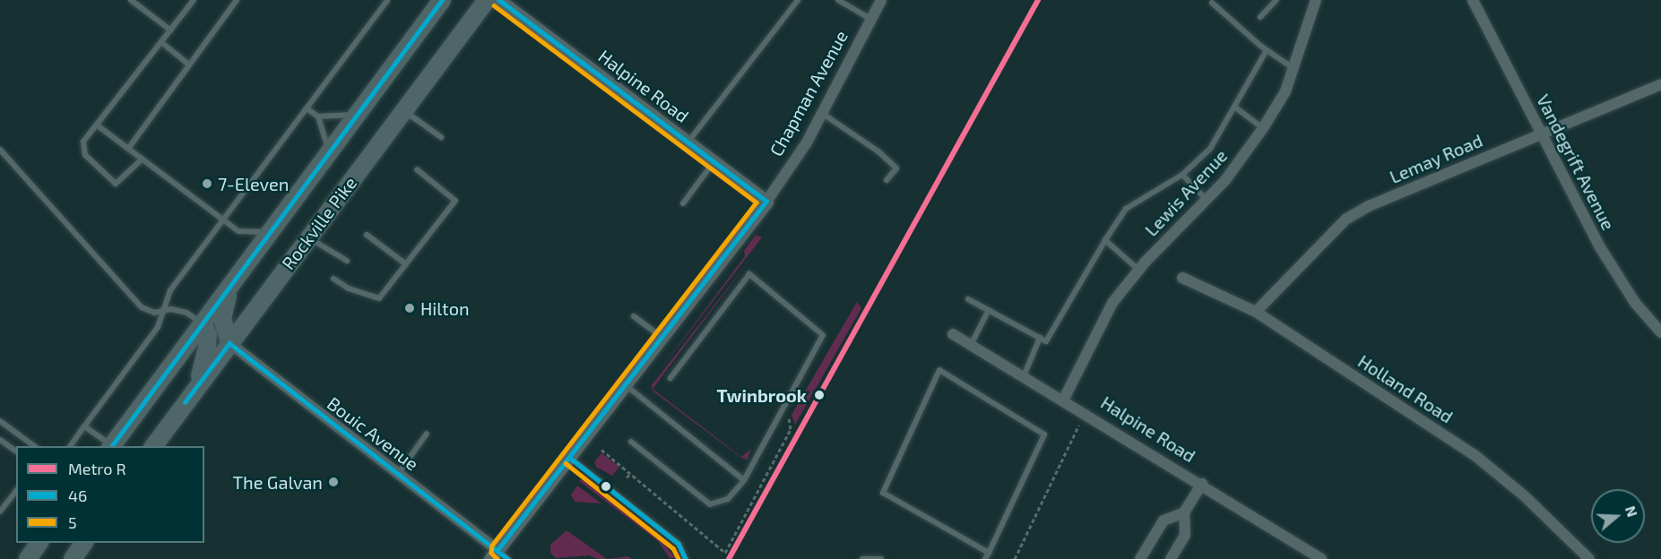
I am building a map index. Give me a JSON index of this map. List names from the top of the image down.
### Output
{
  "streets": {
    "main road": ["Rockville Pike"],
    "street": [
      "Halpine Road",
      "Chapman Avenue",
      "Lemay Road",
      "Vandegrift Avenue",
      "Lewis Avenue",
      "Holland Road",
      "Bouic Avenue"
    ]
  },
  "crossings": [
    ["Halpine Road", "Chapman Avenue"],
    ["Halpine Road", "Lewis Avenue"],
    ["Chapman Avenue", "Bouic Avenue"],
    ["Lemay Road", "Vandegrift Avenue"],
    ["Lemay Road", "Holland Road"],
    ["Rockville Pike", "Bouic Avenue"]
  ],
  "places": [
    "7-Eleven",
    "Hilton",
    "Twinbrook",
    "The Galvan"
  ],
  "lines": ["metro line R", "transit line 46", "transit line 5"],
  "legend": ["Metro R", "46", "5"],
  "north": "right"
}
